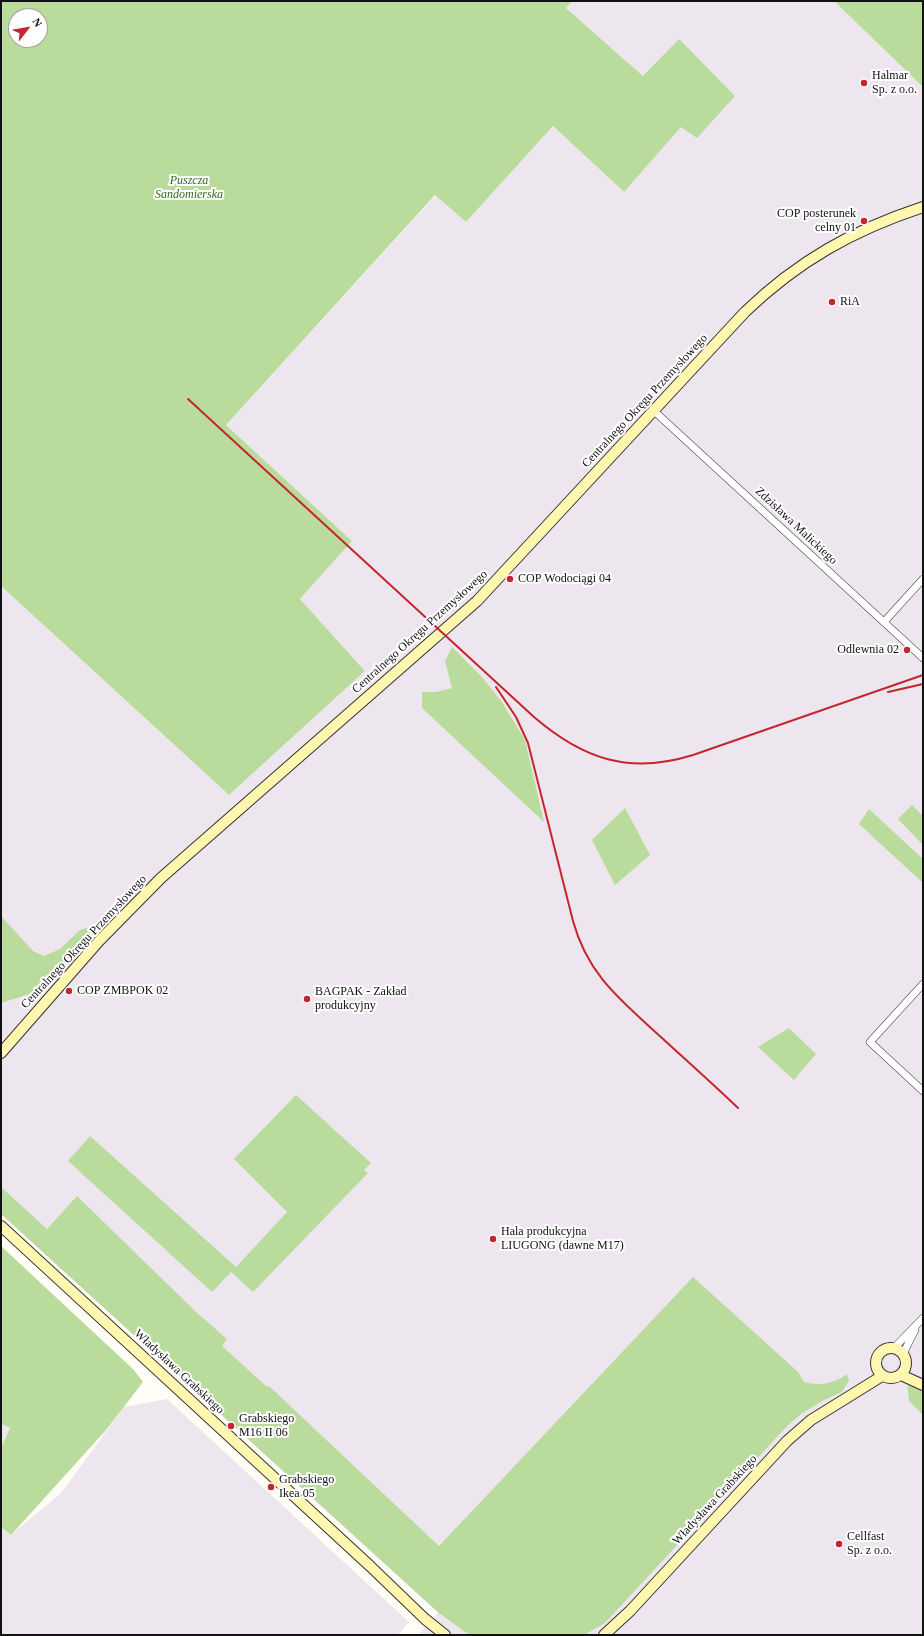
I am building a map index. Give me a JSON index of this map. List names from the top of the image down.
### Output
{
  "streets": {
    "street": ["Centralnego Okręgu Przemysłowego", "Zdzisława Malickiego", "Władysława Grabskiego"]
  },
  "crossings": [
    ["Centralnego Okręgu Przemysłowego", "Zdzisława Malickiego"]
  ],
  "parks": ["Puszcza Sandomierska"],
  "places": [
    "Halmar Sp. z o.o.",
    "COP posterunek celny 01",
    "RiA",
    "COP Wodociągi 04",
    "Odlewnia 02",
    "COP ZMBPOK 02",
    "BAGPAK - Zakład produkcyjny",
    "Hala produkcyjna LIUGONG (dawne M17)",
    "Grabskiego M16 II 06",
    "Grabskiego Ikea 05",
    "Cellfast Sp. z o.o."
  ],
  "north": "top right"
}
